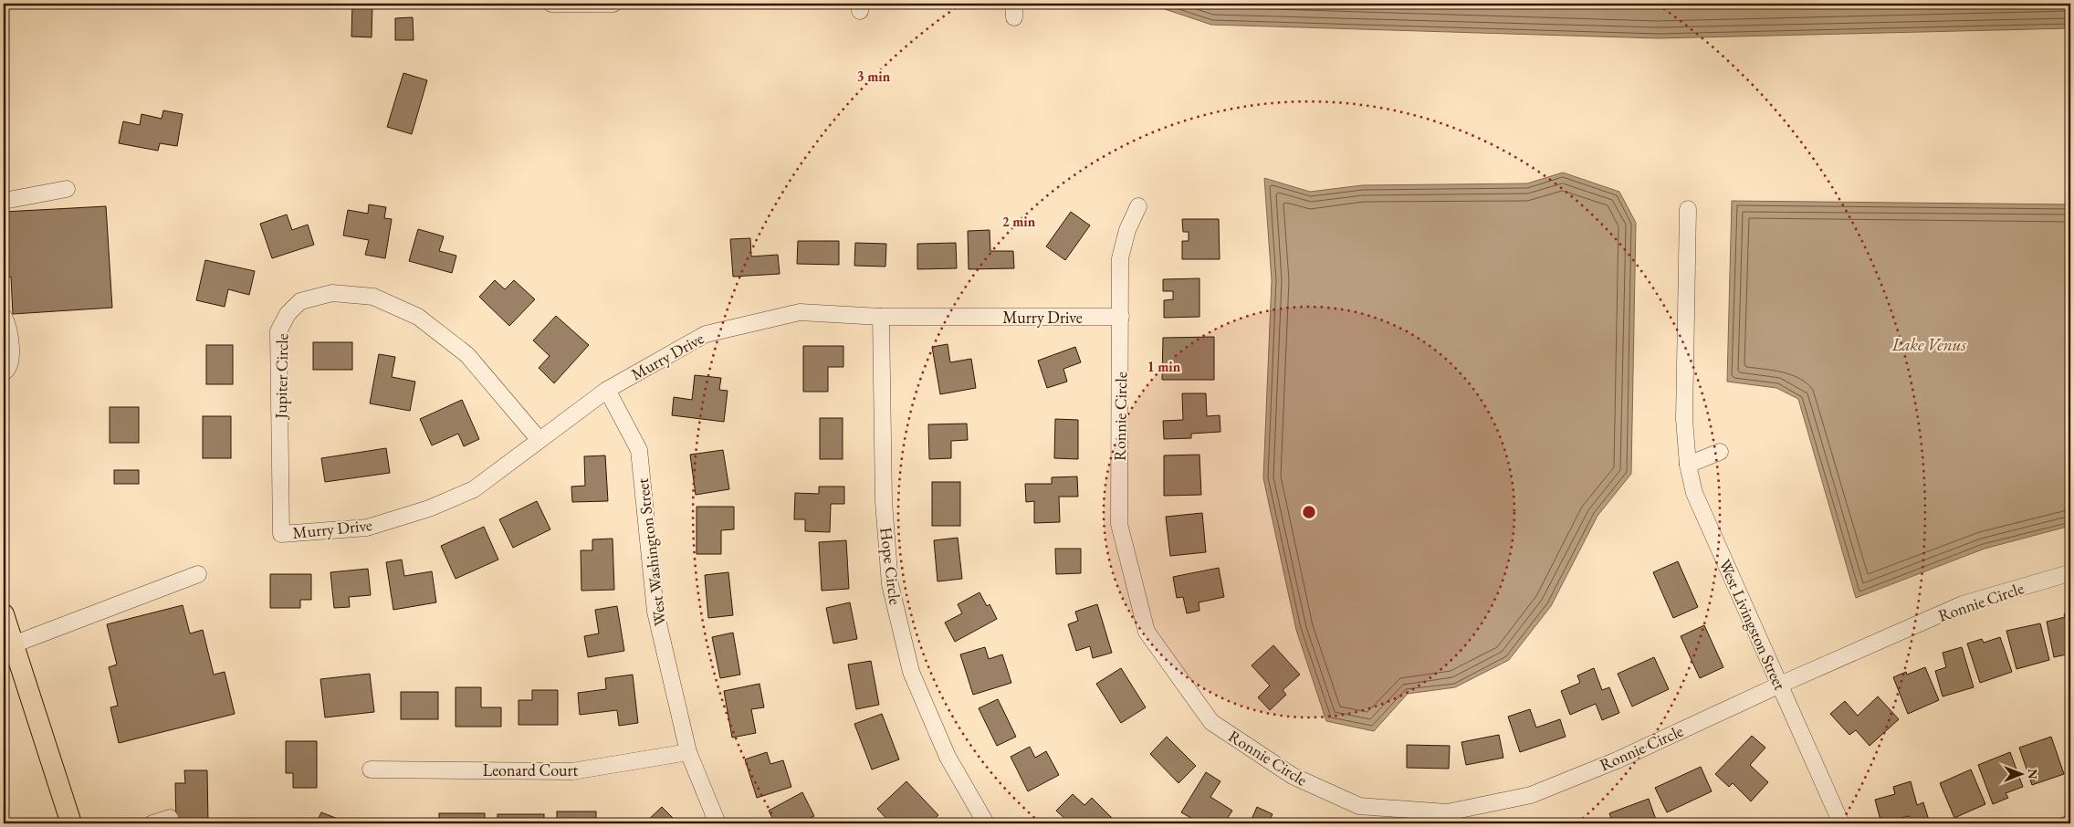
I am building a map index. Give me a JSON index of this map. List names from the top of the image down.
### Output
{
  "streets": {
    "street": [
      "Murry Drive",
      "Jupiter Circle",
      "Ronnie Circle",
      "West Washington Street",
      "Hope Circle",
      "West Livingston Street",
      "Leonard Court"
    ]
  },
  "crossings": [
    ["Murry Drive", "Jupiter Circle"],
    ["Murry Drive", "Ronnie Circle"],
    ["Murry Drive", "West Washington Street"],
    ["Murry Drive", "Hope Circle"],
    ["Ronnie Circle", "West Livingston Street"],
    ["West Washington Street", "Leonard Court"]
  ],
  "water": ["Lake Venus"],
  "north": "right",
  "rings": ["3 min", "2 min", "1 min"]
}
